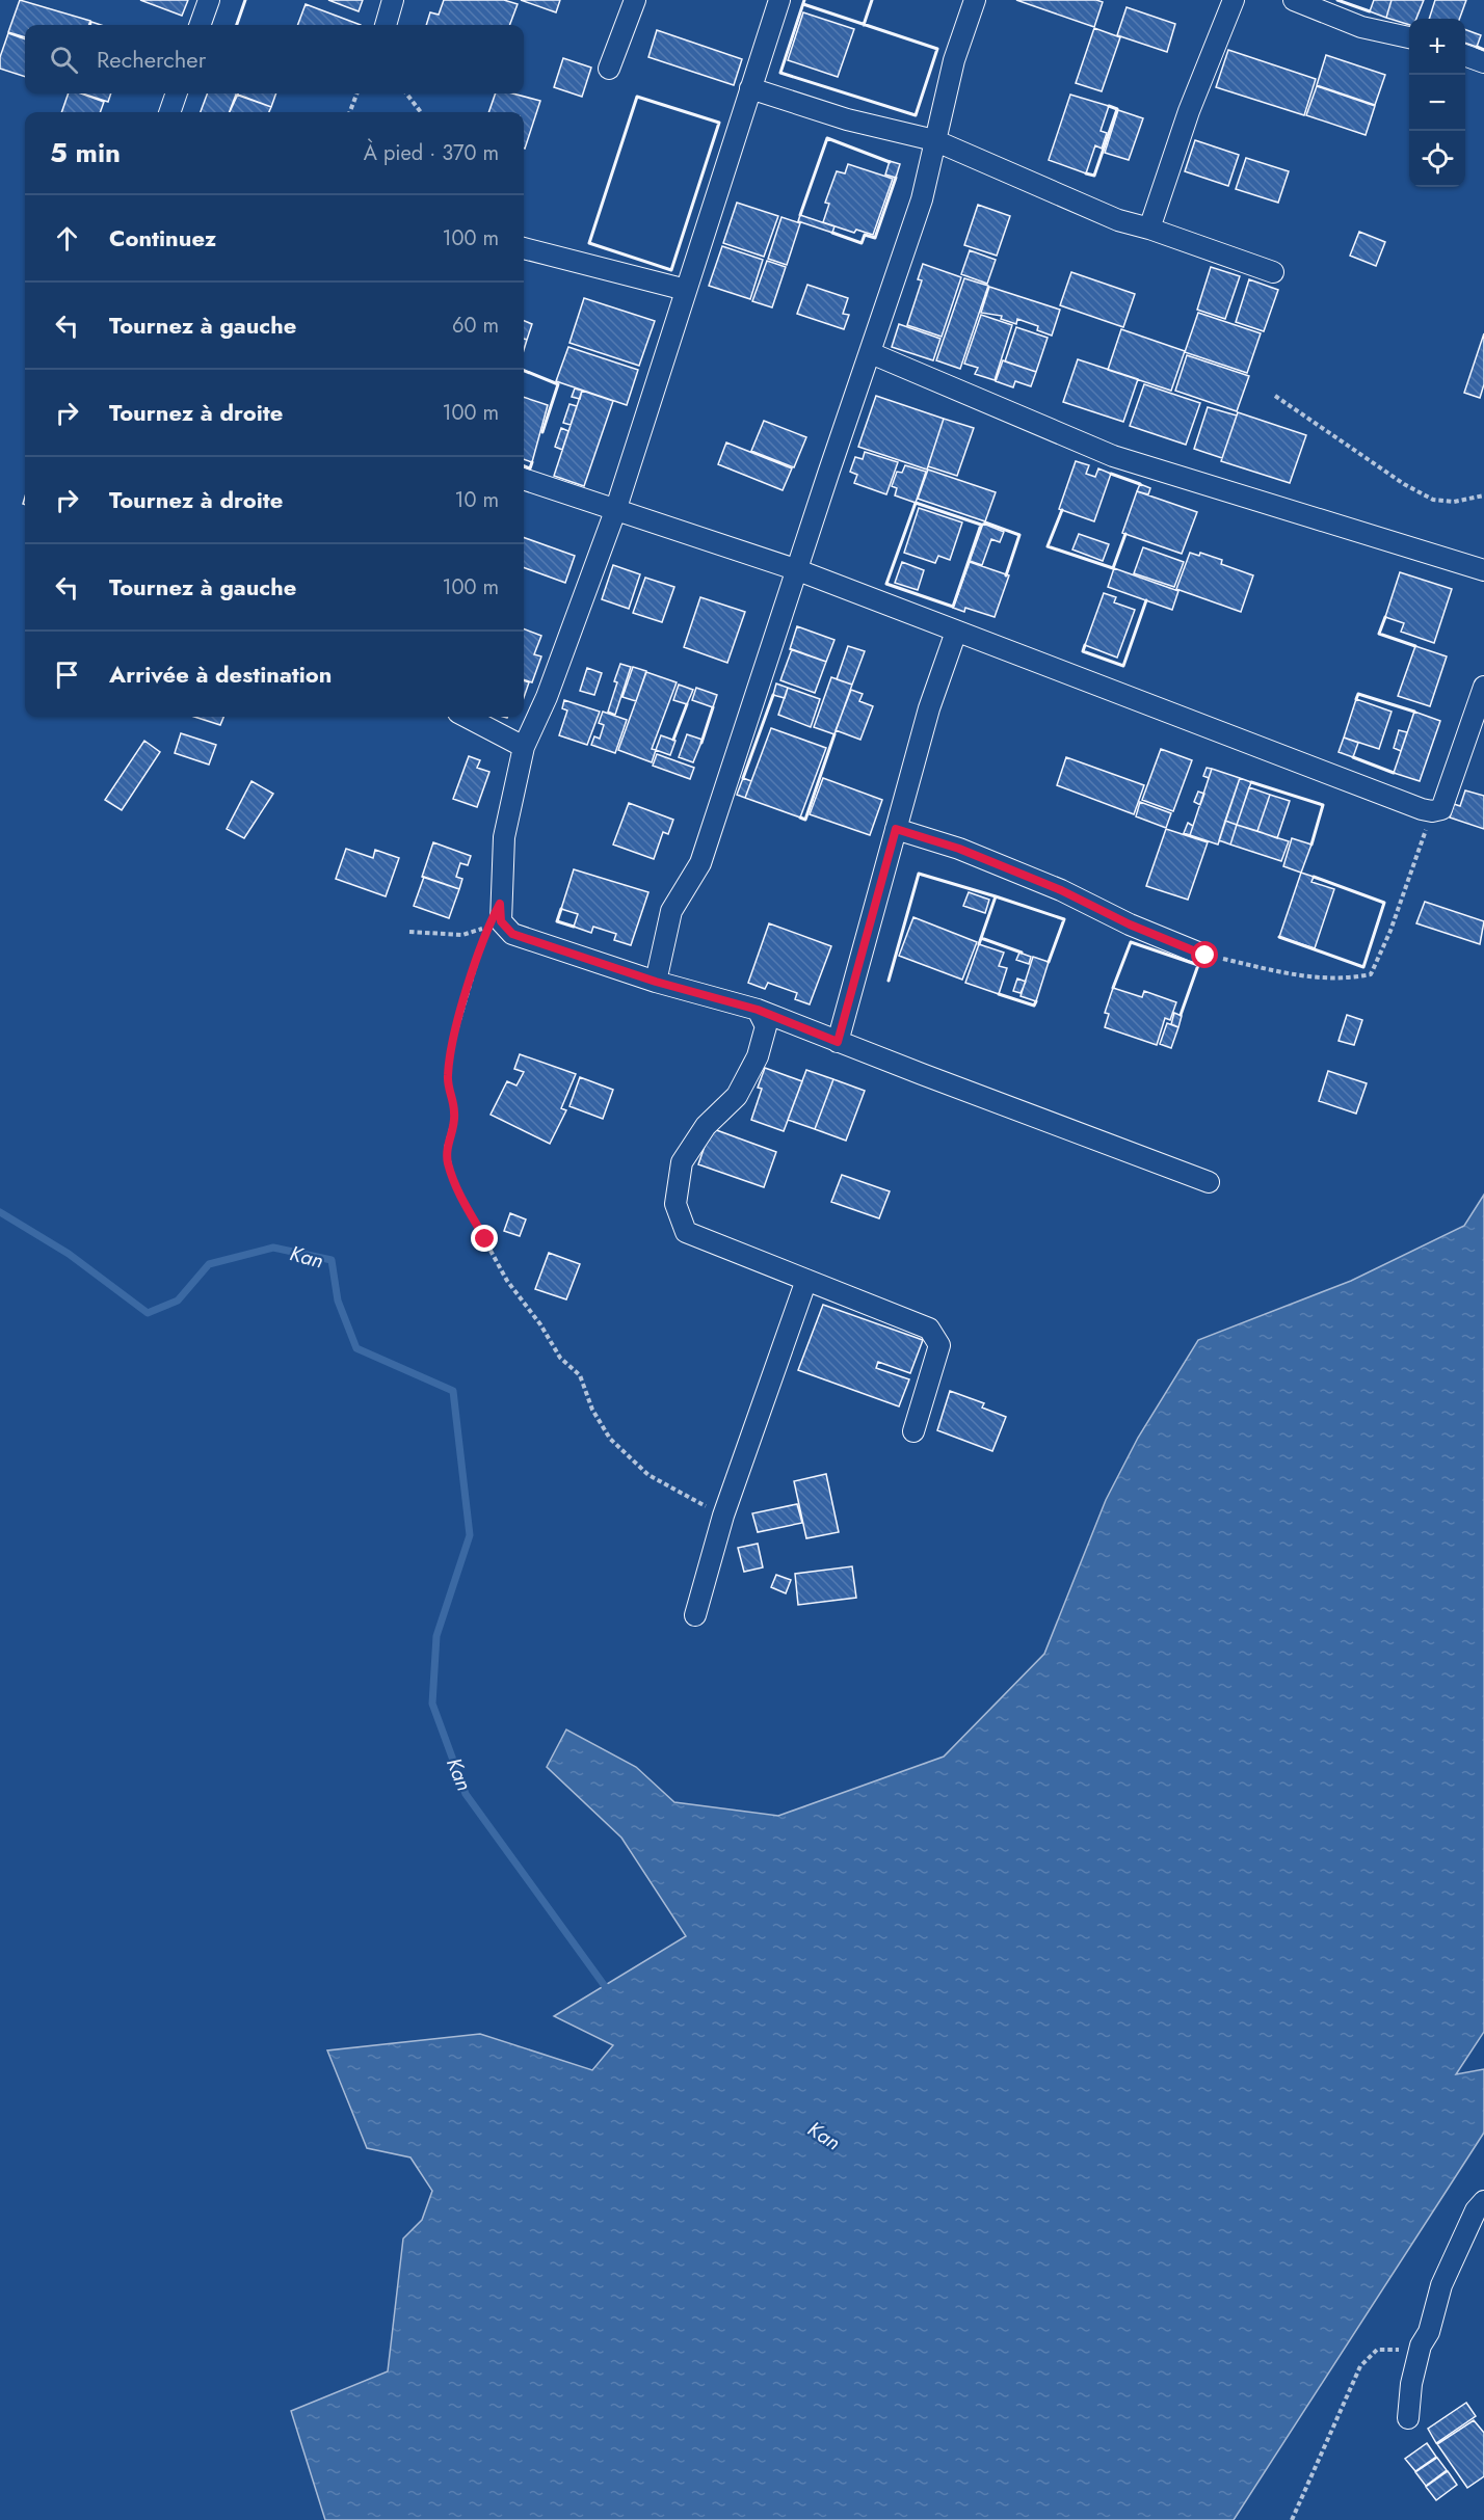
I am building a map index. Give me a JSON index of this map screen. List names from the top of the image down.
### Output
{
  "water": ["Kan"],
  "page": {
    "map_buttons": ["+", "−"],
    "search": "Rechercher",
    "heading": ["5 min", "À pied · 370 m"],
    "list": [
      ["Continuez", "100 m"],
      ["Tournez à gauche", "60 m"],
      ["Tournez à droite", "100 m"],
      ["Tournez à droite", "10 m"],
      ["Tournez à gauche", "100 m"],
      "Arrivée à destination"
    ]
  }
}
